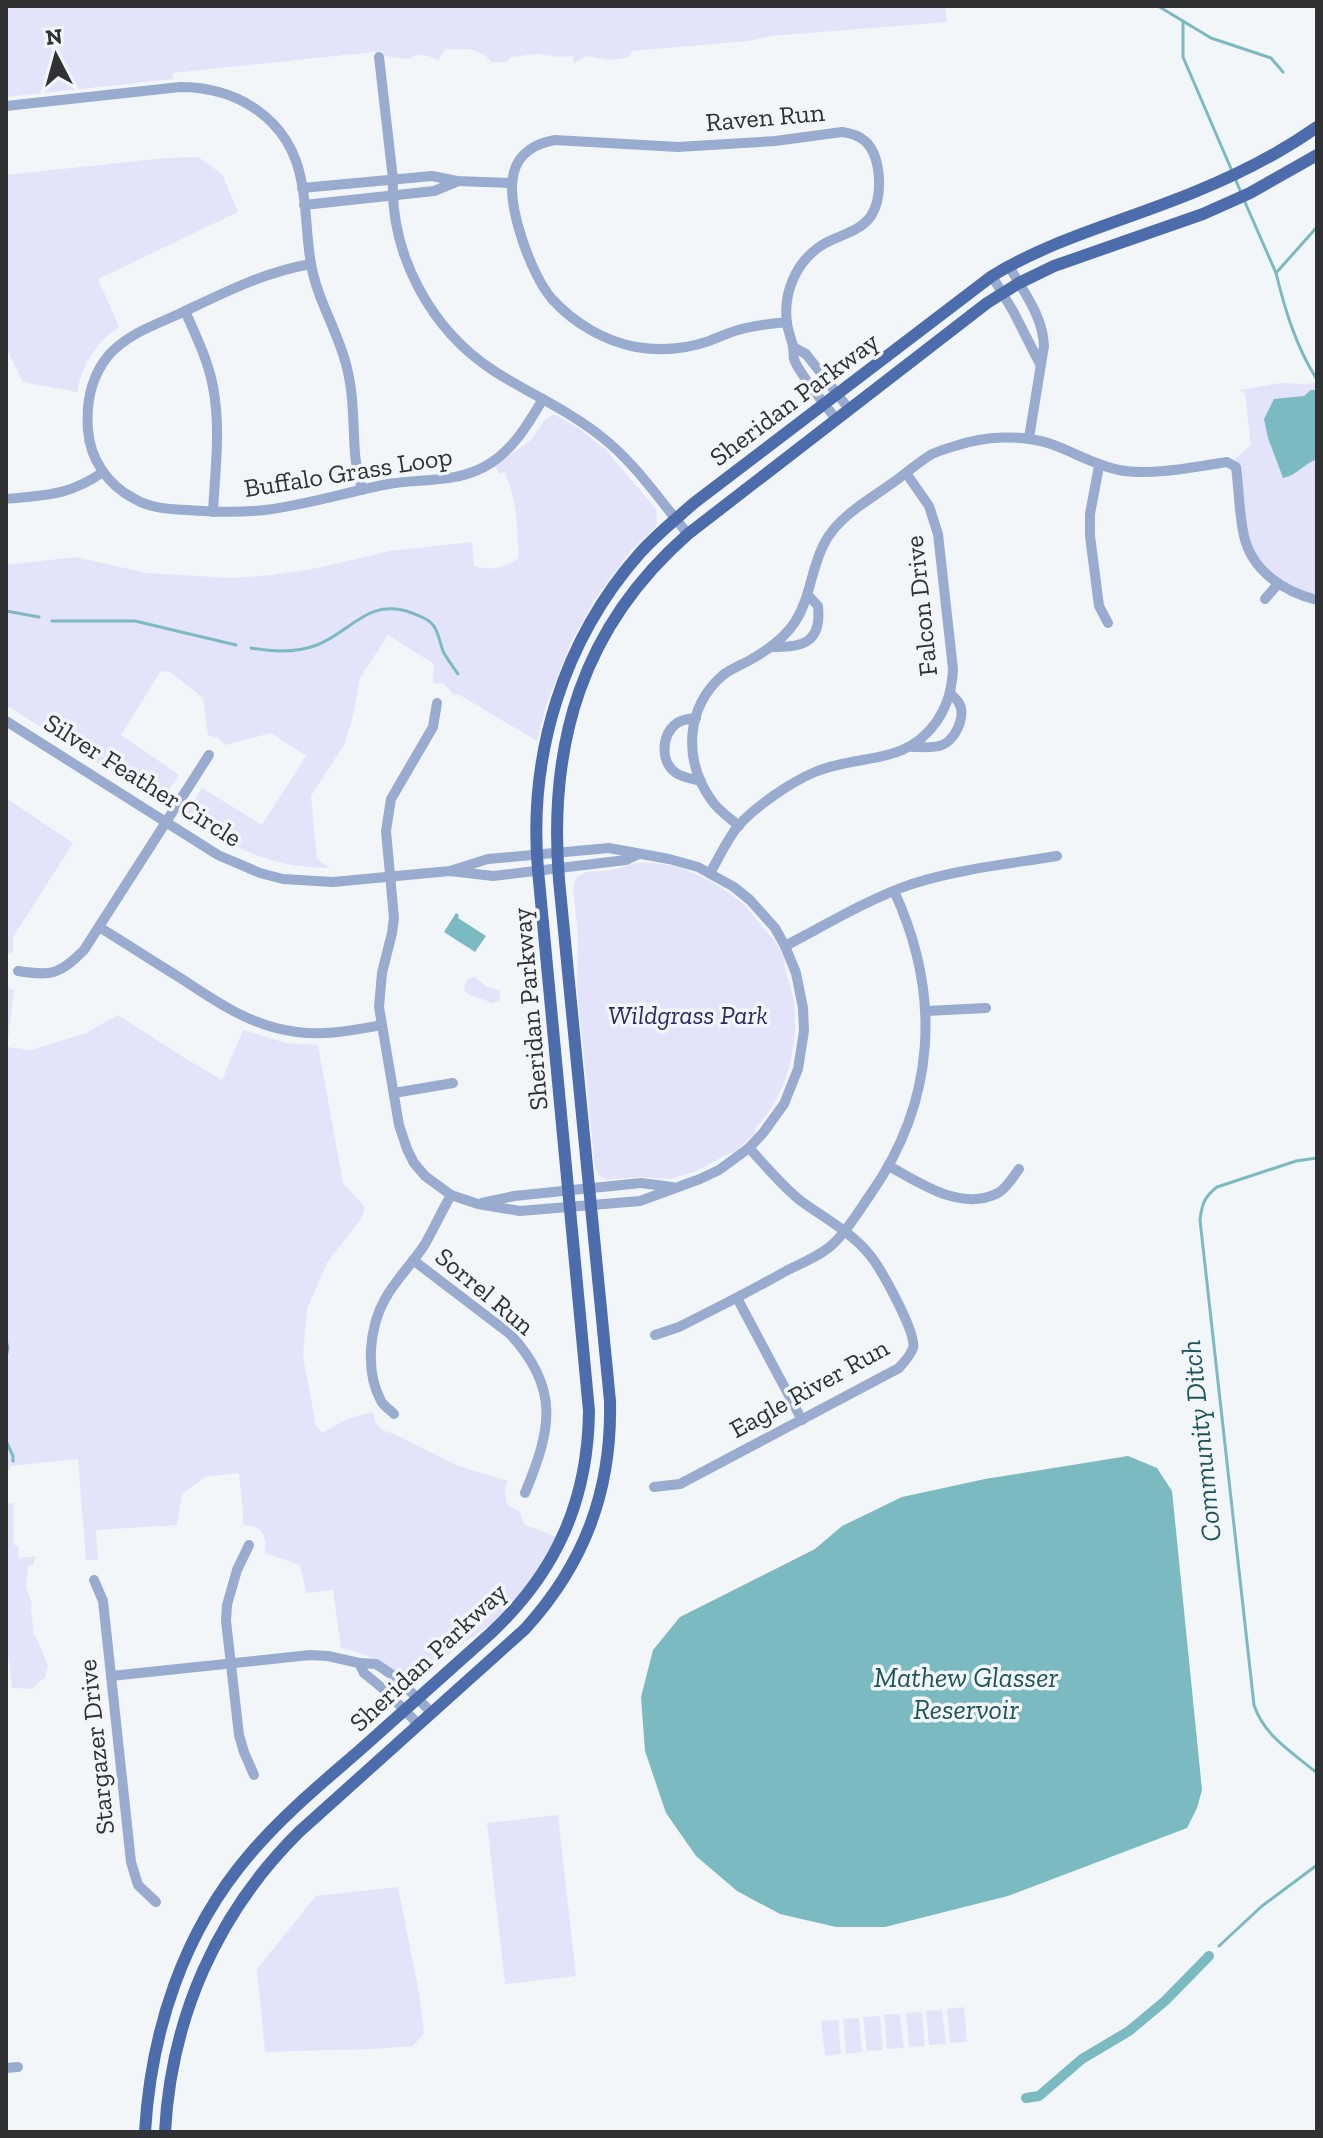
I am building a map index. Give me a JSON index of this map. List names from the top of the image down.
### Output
{
  "streets": {
    "main road": ["Sheridan Parkway"],
    "street": [
      "Raven Run",
      "Buffalo Grass Loop",
      "Falcon Drive",
      "Silver Feather Circle",
      "Sorrel Run",
      "Eagle River Run",
      "Stargazer Drive"
    ]
  },
  "crossings": [
    ["Raven Run", "Sheridan Parkway"],
    ["Sheridan Parkway", "Silver Feather Circle"],
    ["Falcon Drive", "Silver Feather Circle"],
    ["Silver Feather Circle", "Eagle River Run"]
  ],
  "water": ["Community Ditch", "Mathew Glasser Reservoir"],
  "parks": ["Wildgrass Park"],
  "north": "top"
}
